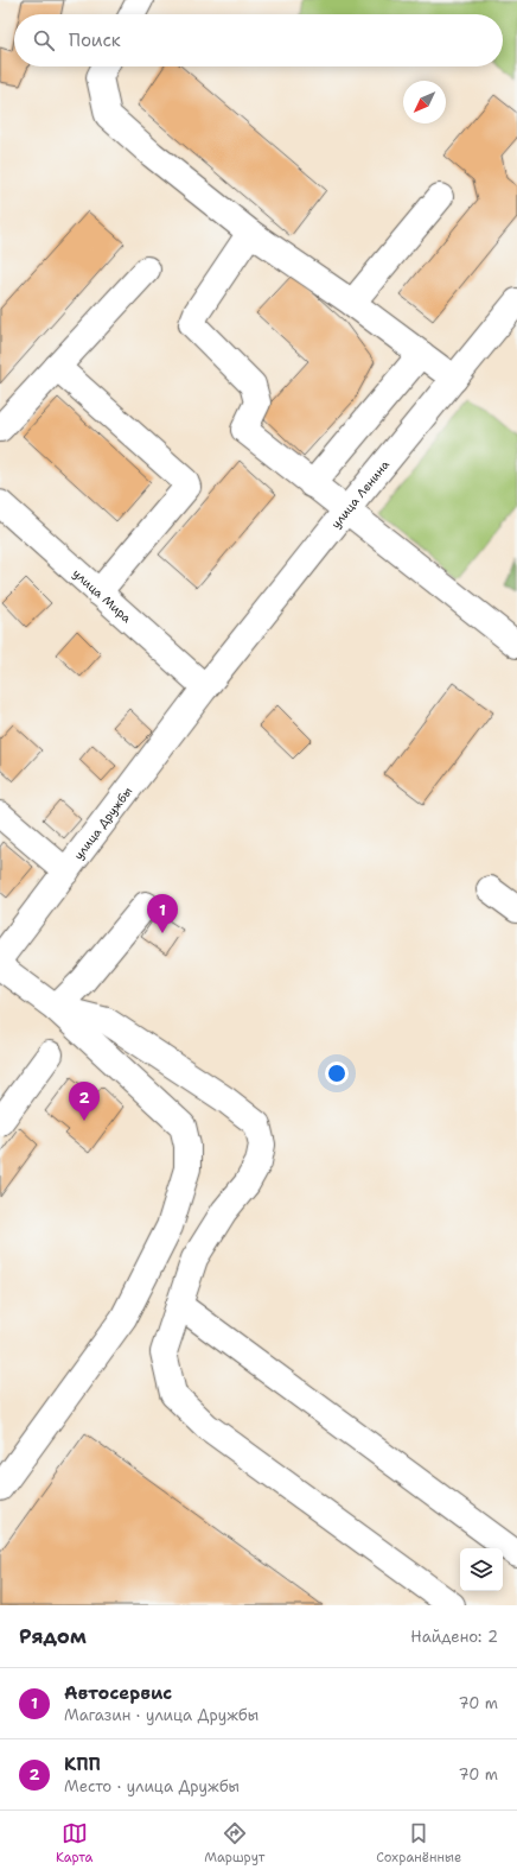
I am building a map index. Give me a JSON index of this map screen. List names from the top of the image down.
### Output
{
  "streets": {
    "street": ["улица Ленина", "улица Мира", "улица Дружбы"]
  },
  "crossings": [
    ["улица Ленина", "улица Мира"],
    ["улица Ленина", "улица Дружбы"],
    ["улица Мира", "улица Дружбы"]
  ],
  "north": "bottom left",
  "page": {
    "search": "Поиск",
    "pins": ["1", "2"],
    "heading": ["Рядом", "Найдено: 2"],
    "list": [
      {
        "mark": "1",
        "name": "Автосервис",
        "note": "Магазин · улица Дружбы",
        "value": "70 m"
      },
      {
        "mark": "2",
        "name": "КПП",
        "note": "Место · улица Дружбы",
        "value": "70 m"
      }
    ],
    "nav": ["Карта", "Маршрут", "Сохранённые"]
  }
}
